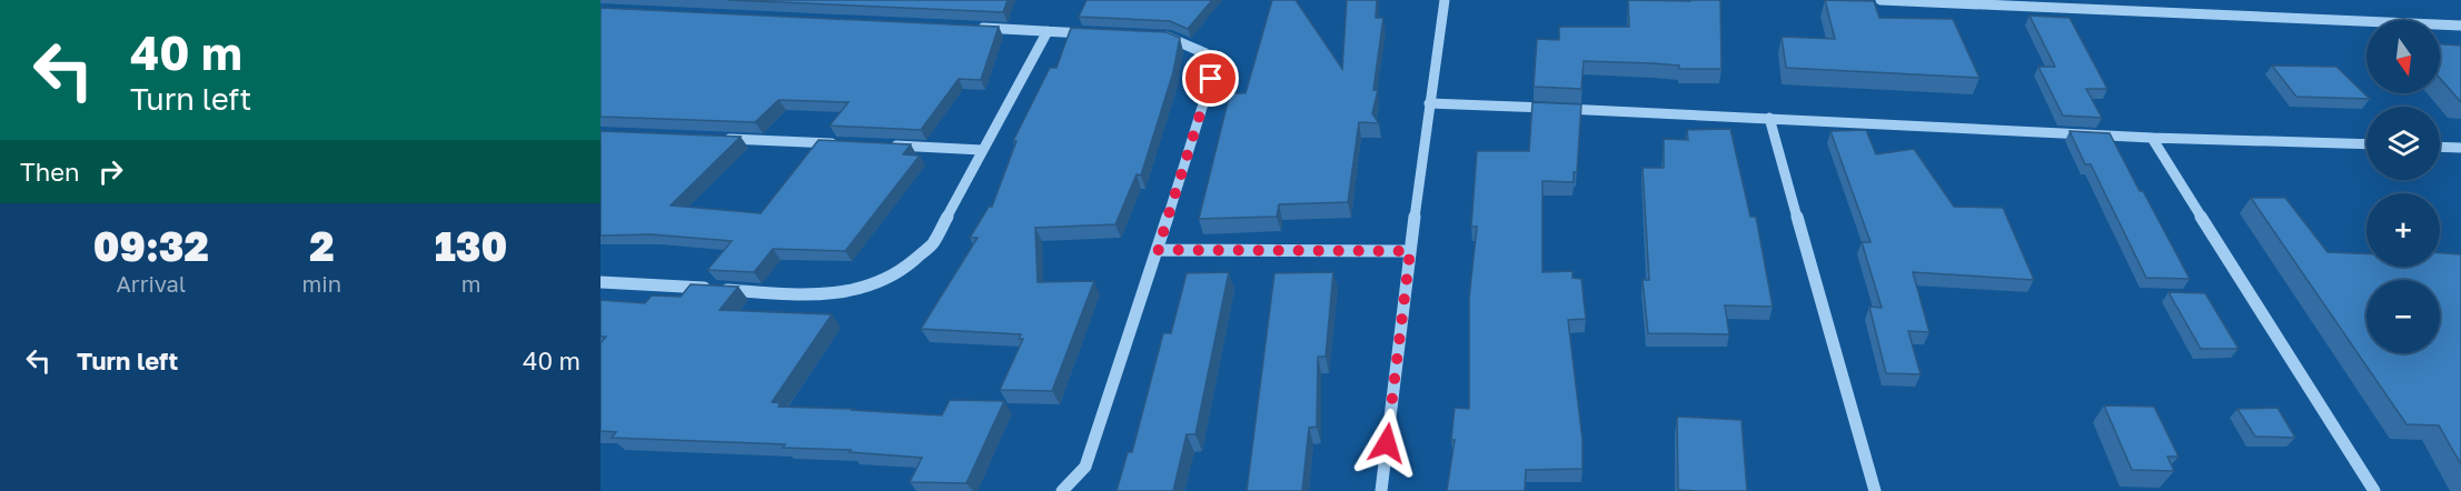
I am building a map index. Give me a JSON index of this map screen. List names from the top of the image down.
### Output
{
  "north": "bottom",
  "page": {
    "turn": ["40 m", "Turn left"],
    "map_buttons": ["+", "−"],
    "then": "Then",
    "eta": [
      "09:32",
      "Arrival",
      "2",
      "min",
      "130",
      "m"
    ],
    "list": [
      {
        "name": "Turn left",
        "value": "40 m"
      }
    ]
  }
}
